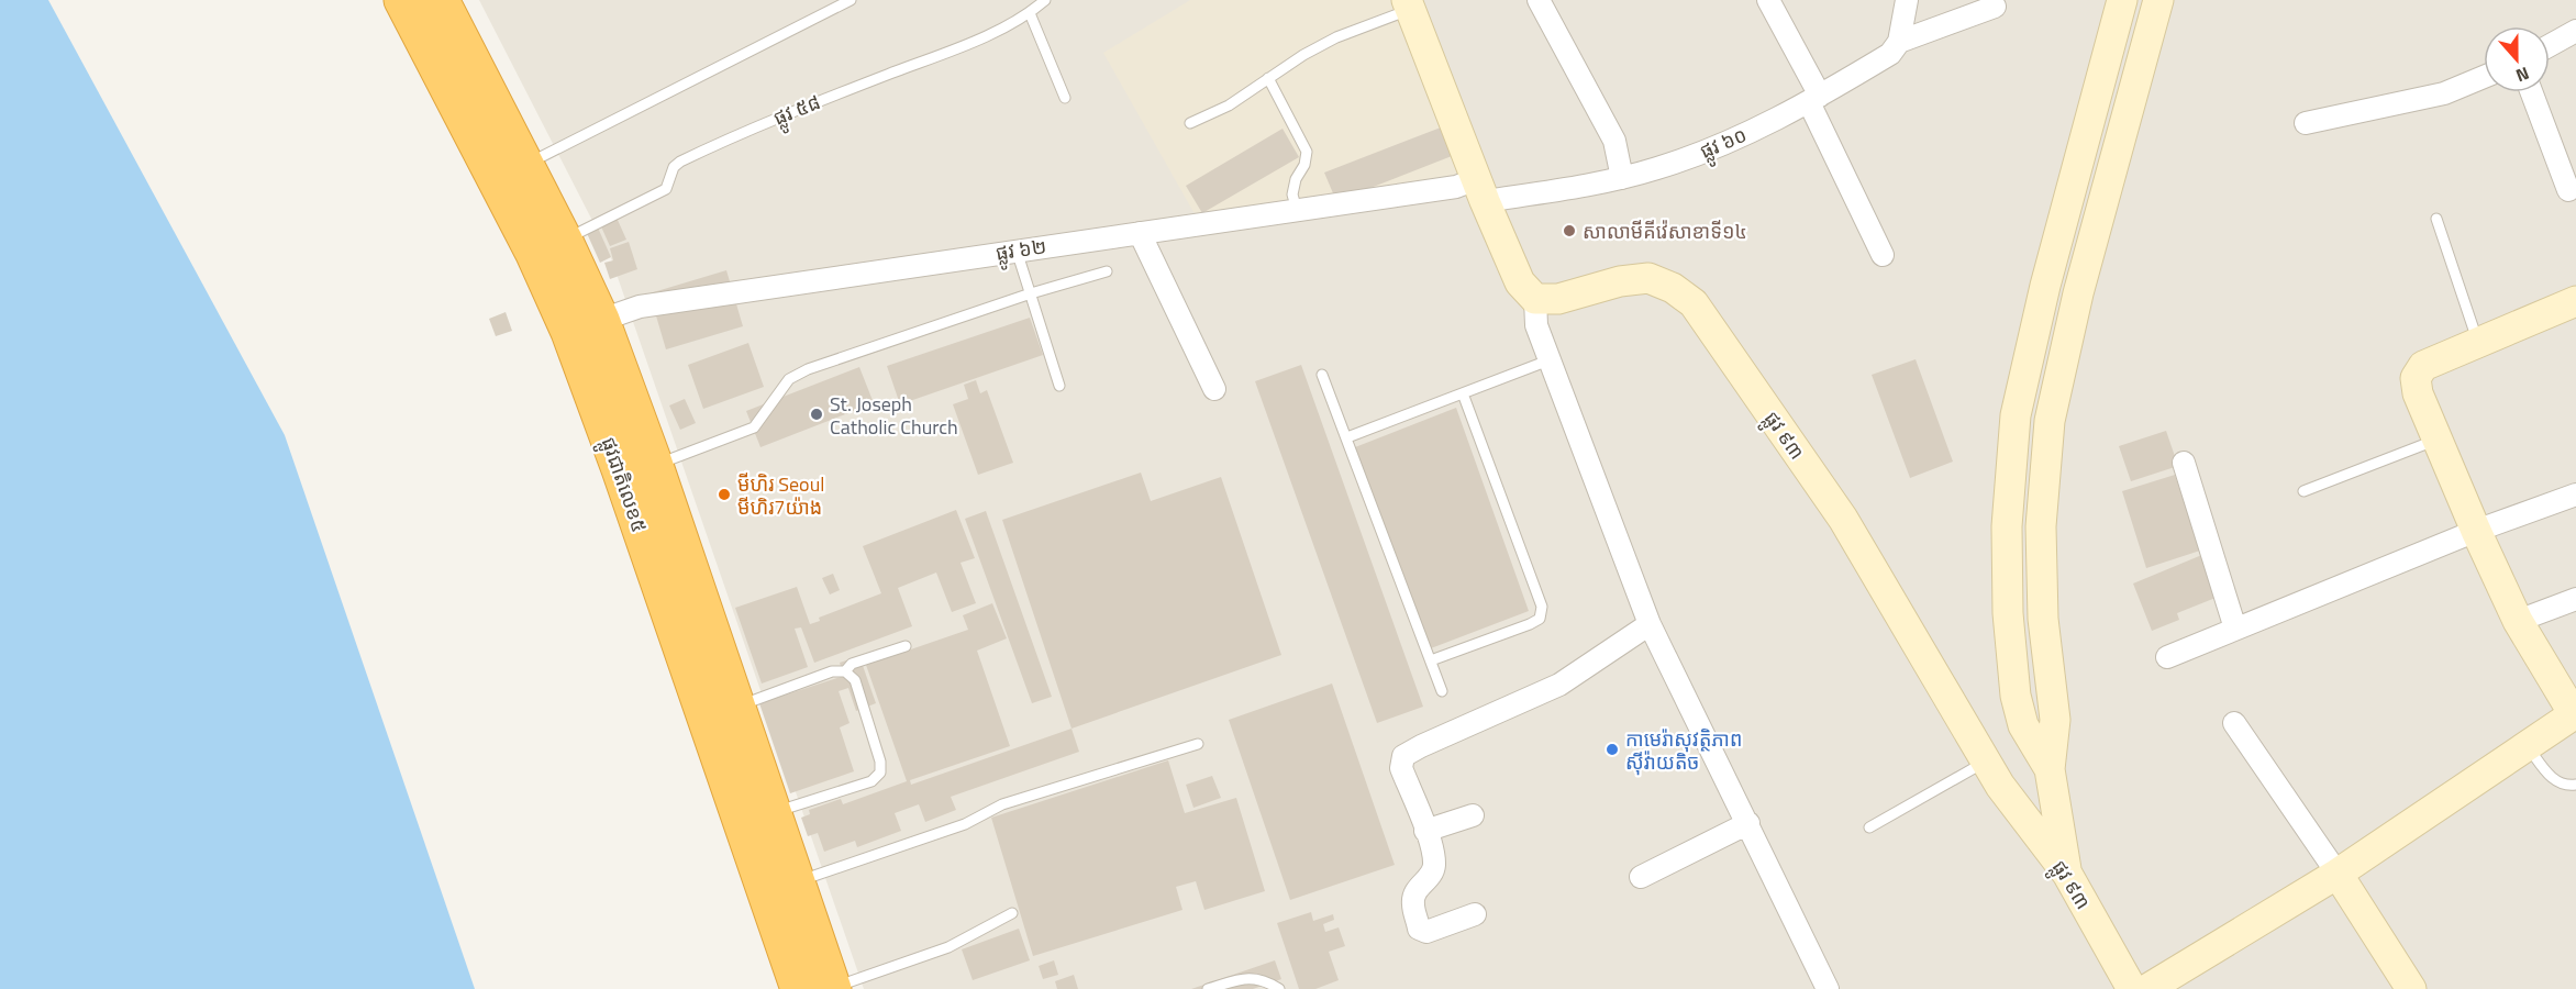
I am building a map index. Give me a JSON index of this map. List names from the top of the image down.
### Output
{
  "streets": {
    "highway": ["ផ្លូវជាតិលេខ៥"],
    "street": ["ផ្លូវ ៦០", "ផ្លូវ ៦២", "ផ្លូវ ៩៣"],
    "lane": ["ផ្លូវ ៥៨"]
  },
  "crossings": [
    ["ផ្លូវ ៥៨", "ផ្លូវជាតិលេខ៥"],
    ["ផ្លូវ ៦០", "ផ្លូវ ៦២"],
    ["ផ្លូវ ៦២", "ផ្លូវជាតិលេខ៥"]
  ],
  "places": [
    "សាលាមីគីវ៉េសាខាទី១៤",
    "St. Joseph Catholic Church",
    "មីហិរ Seoul មីហិរ7យ៉ាង",
    "កាមេរ៉ាសុវត្ថិភាព ស៊ីវ៉ាយតិច"
  ],
  "north": "bottom"
}
